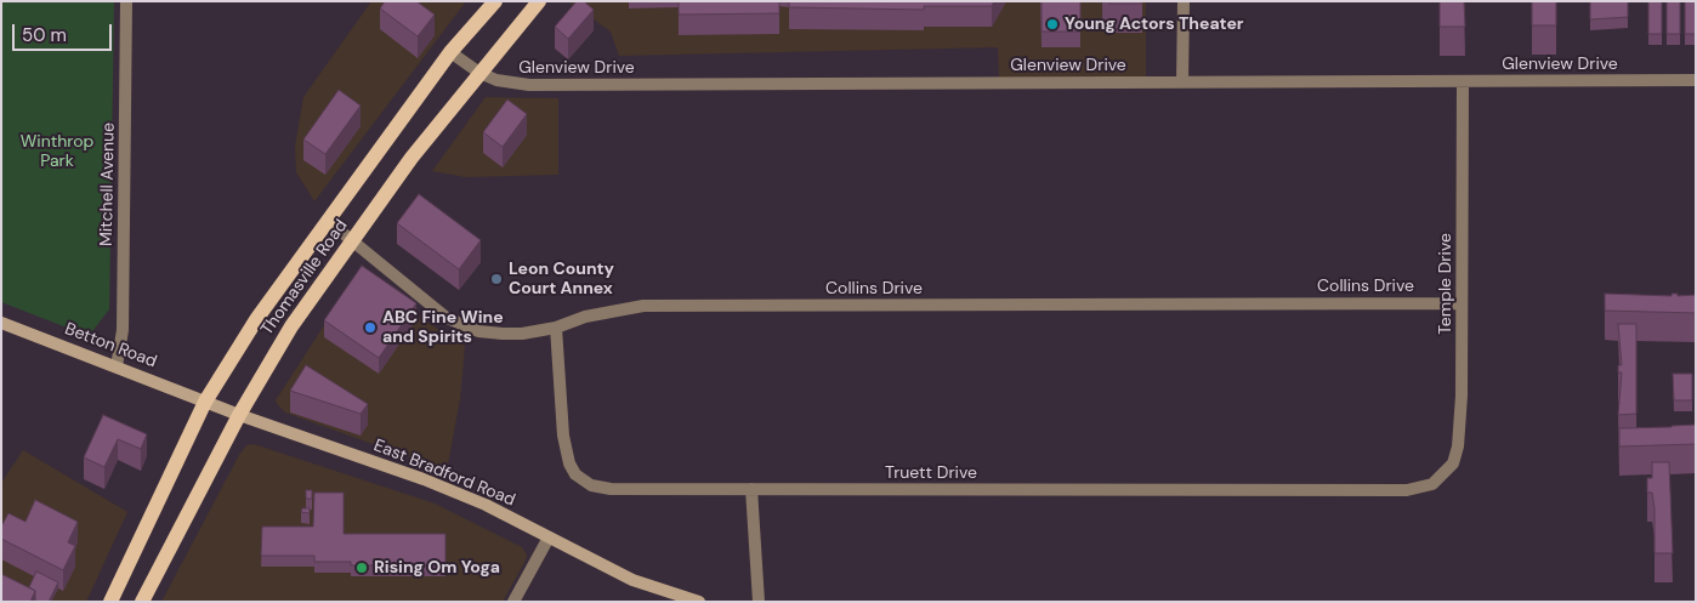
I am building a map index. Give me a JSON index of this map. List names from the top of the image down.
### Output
{
  "streets": {
    "main road": ["Thomasville Road"],
    "street": [
      "Glenview Drive",
      "Mitchell Avenue",
      "Temple Drive",
      "Collins Drive",
      "Betton Road",
      "East Bradford Road",
      "Truett Drive"
    ]
  },
  "crossings": [
    ["Glenview Drive", "Thomasville Road"],
    ["Glenview Drive", "Temple Drive"],
    ["Mitchell Avenue", "Betton Road"],
    ["Thomasville Road", "Collins Drive"],
    ["Thomasville Road", "Betton Road"],
    ["Thomasville Road", "East Bradford Road"],
    ["Temple Drive", "Collins Drive"],
    ["Temple Drive", "Truett Drive"],
    ["Collins Drive", "Truett Drive"],
    ["Betton Road", "East Bradford Road"]
  ],
  "parks": ["Winthrop Park"],
  "places": [
    "Young Actors Theater",
    "Leon County Court Annex",
    "ABC Fine Wine and Spirits",
    "Rising Om Yoga"
  ],
  "scale_bar": "50 m"
}
